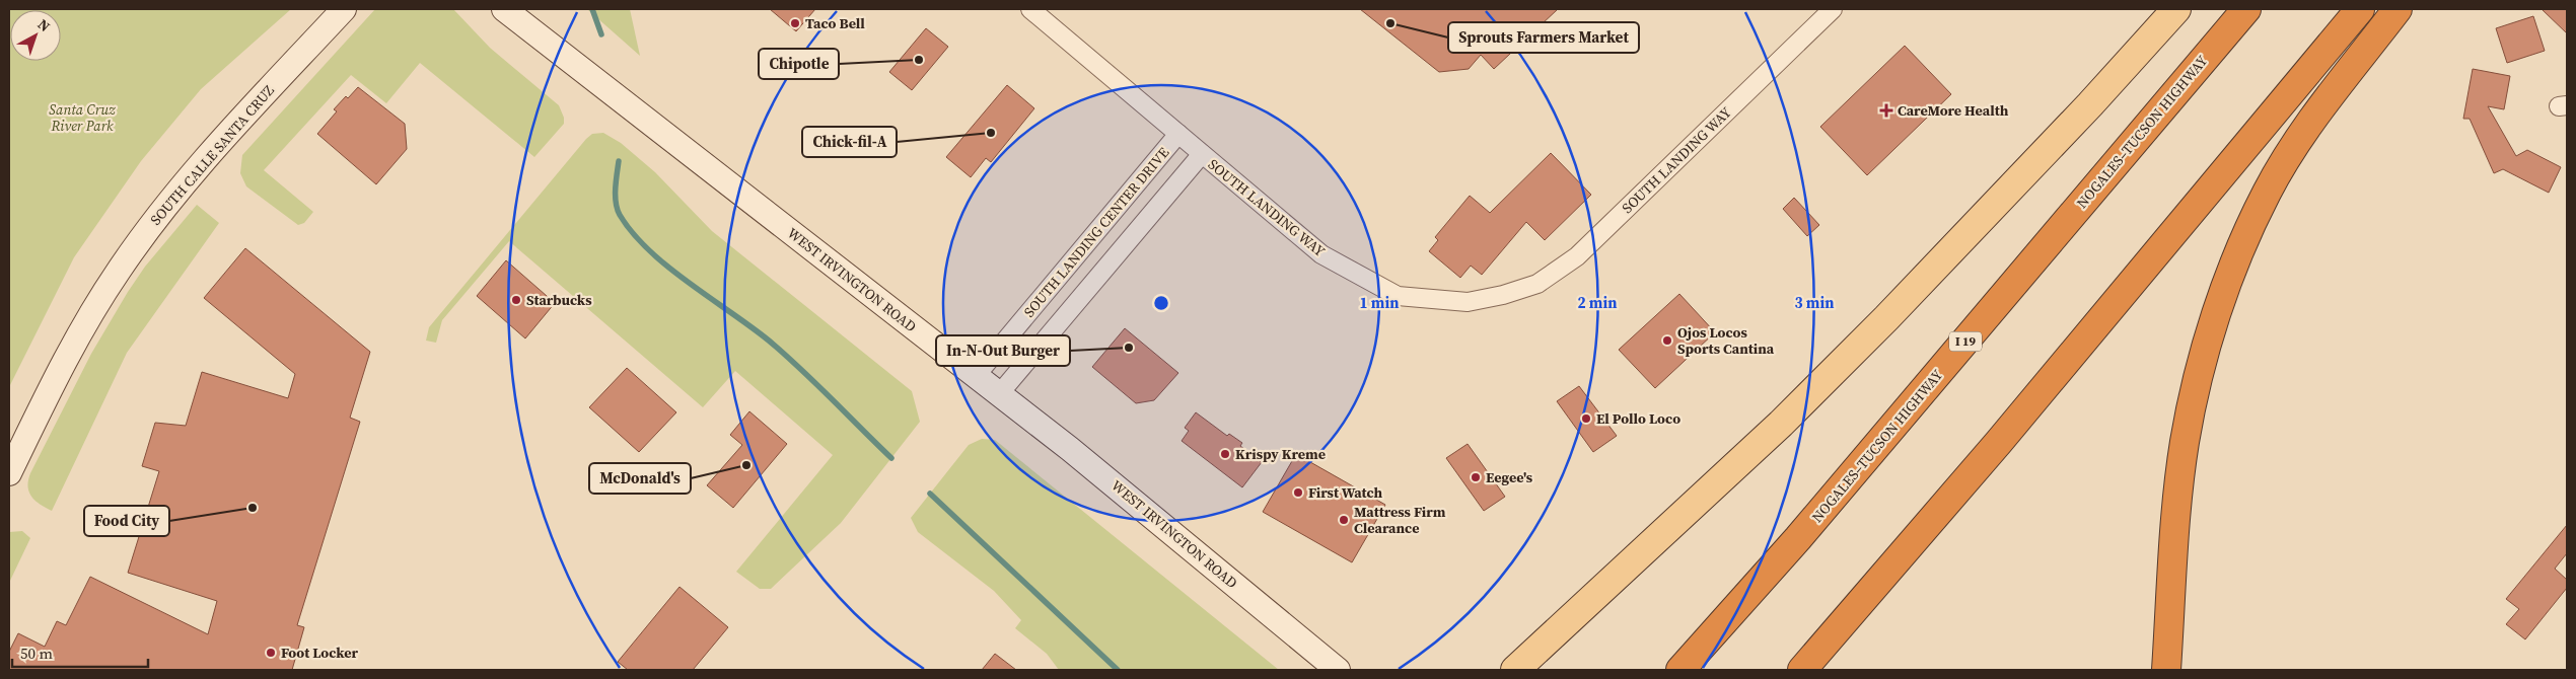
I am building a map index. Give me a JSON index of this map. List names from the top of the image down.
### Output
{
  "streets": {
    "highway": ["NOGALES–TUCSON HIGHWAY", "I 19"],
    "main road": ["SOUTH CALLE SANTA CRUZ", "WEST IRVINGTON ROAD"],
    "street": ["SOUTH LANDING WAY", "SOUTH LANDING CENTER DRIVE"]
  },
  "crossings": [
    ["SOUTH LANDING WAY", "SOUTH LANDING CENTER DRIVE"],
    ["SOUTH LANDING CENTER DRIVE", "WEST IRVINGTON ROAD"]
  ],
  "parks": ["Santa Cruz River Park"],
  "places": {
    "other": [
      "Taco Bell",
      "Sprouts Farmers Market",
      "Chipotle",
      "Chick-fil-A",
      "Starbucks",
      "Ojos Locos Sports Cantina",
      "In-N-Out Burger",
      "El Pollo Loco",
      "Krispy Kreme",
      "McDonald's",
      "Eegee's",
      "First Watch",
      "Food City",
      "Mattress Firm Clearance",
      "Foot Locker"
    ],
    "health": ["CareMore Health"]
  },
  "scale_bar": "50 m",
  "north": "top right",
  "rings": ["1 min", "2 min", "3 min"]
}
